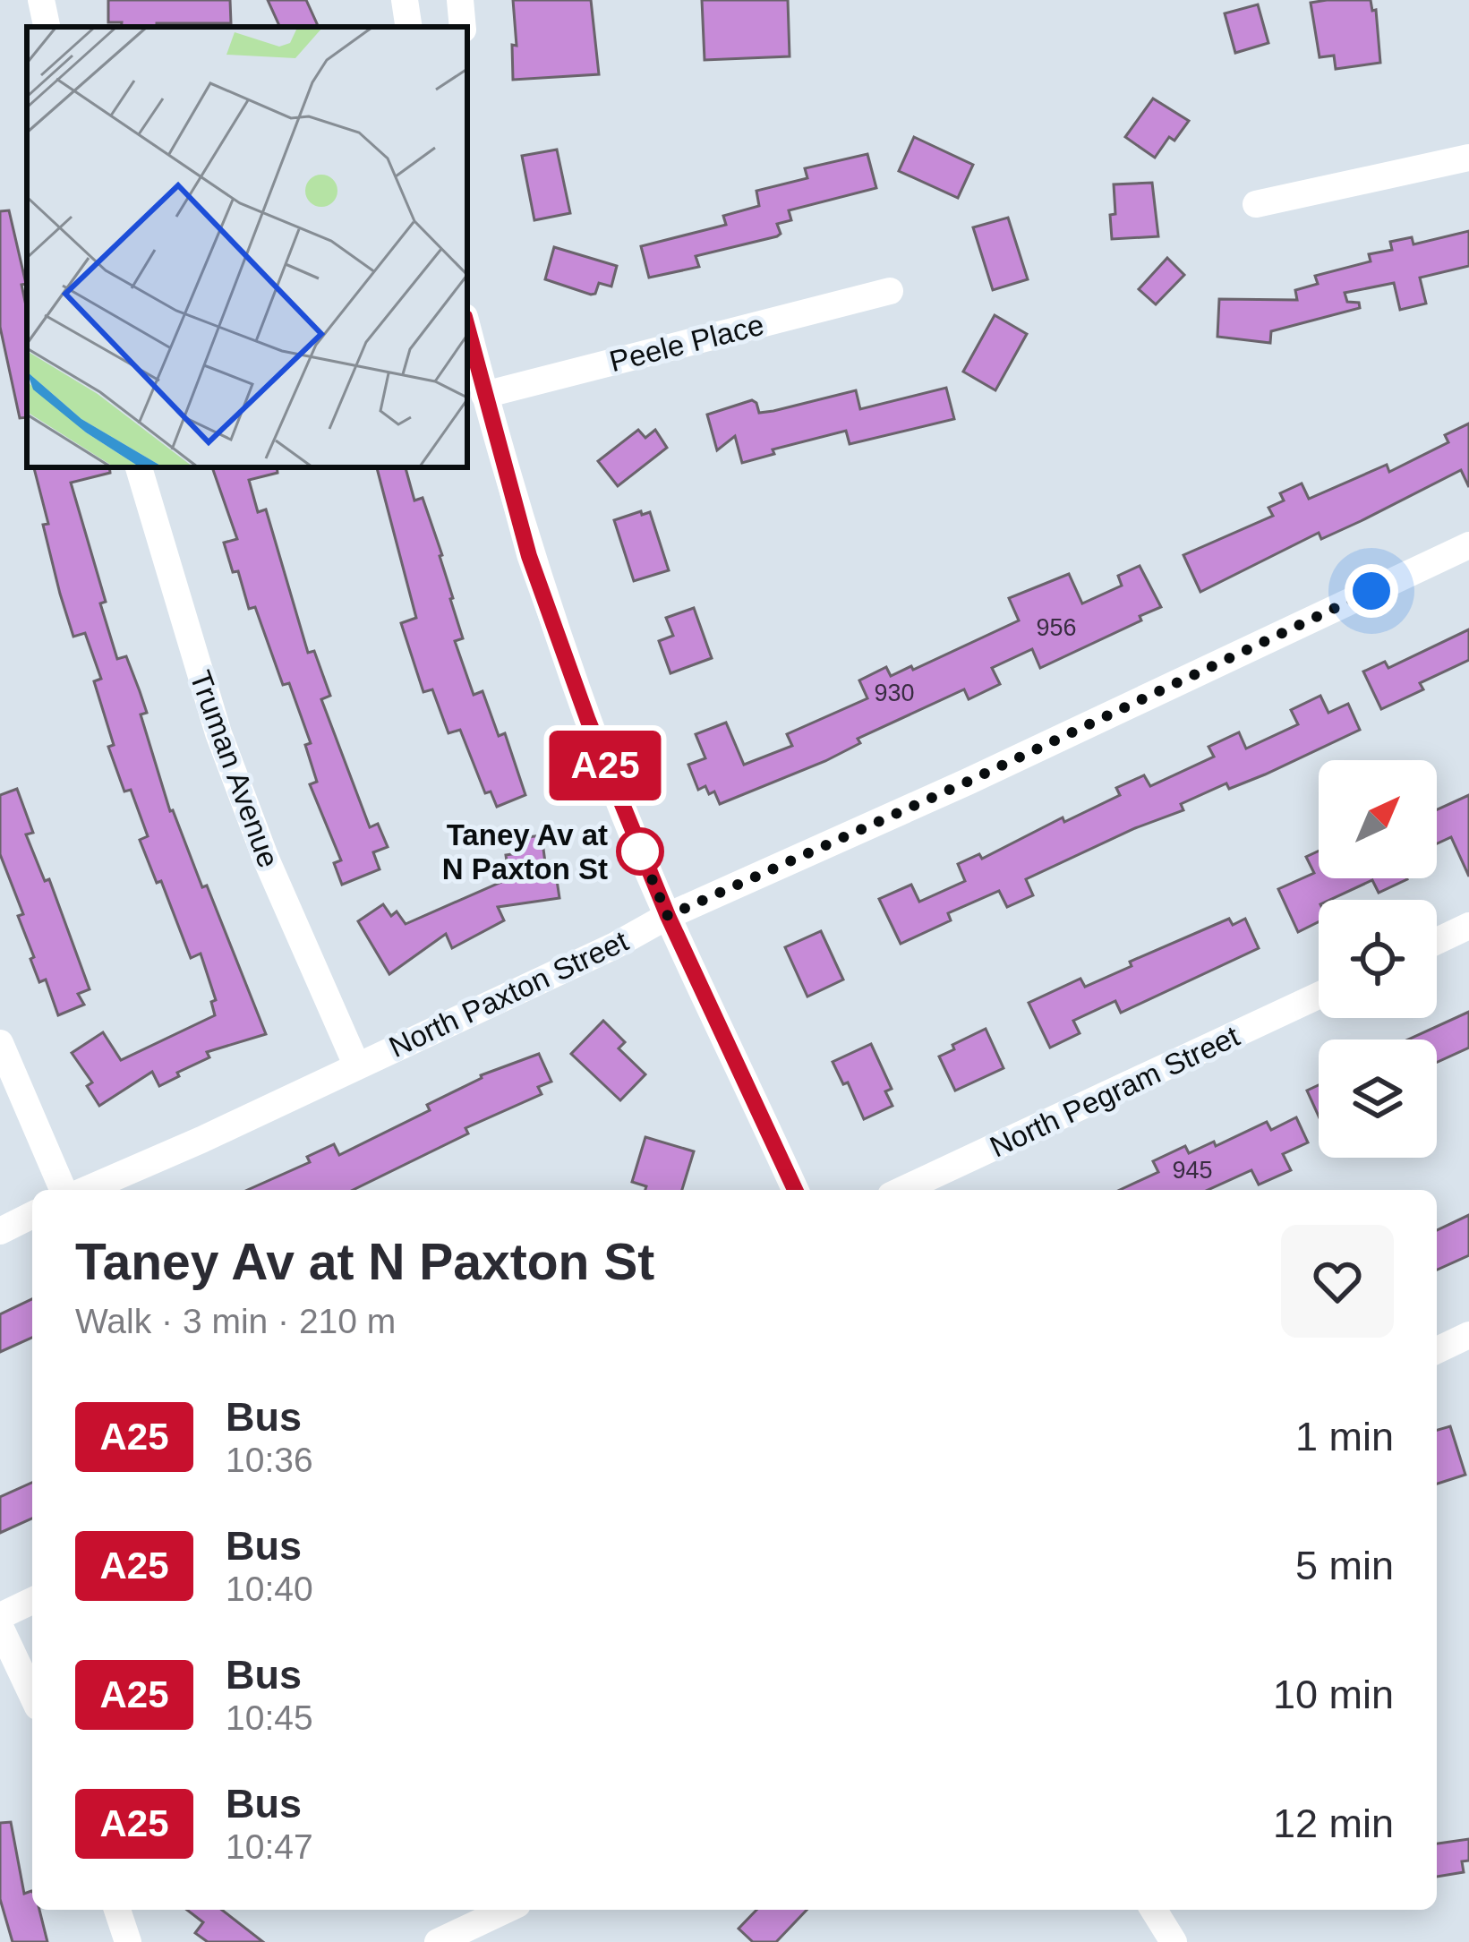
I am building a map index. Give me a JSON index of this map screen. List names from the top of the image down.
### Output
{
  "streets": {
    "street": [
      "Peele Place",
      "Truman Avenue",
      "North Paxton Street",
      "North Pegram Street"
    ]
  },
  "crossings": [
    ["Truman Avenue", "North Paxton Street"]
  ],
  "places": ["Taney Av at N Paxton St"],
  "lines": ["bus line A25"],
  "house_numbers": ["956", "930", "945"],
  "north": "top right",
  "page": {
    "on_map": "A25",
    "heading": ["Taney Av at N Paxton St", "Walk · 3 min · 210 m"],
    "list": [
      {
        "mark": "A25",
        "name": "Bus",
        "note": "10:36",
        "value": "1 min"
      },
      {
        "mark": "A25",
        "name": "Bus",
        "note": "10:40",
        "value": "5 min"
      },
      {
        "mark": "A25",
        "name": "Bus",
        "note": "10:45",
        "value": "10 min"
      },
      {
        "mark": "A25",
        "name": "Bus",
        "note": "10:47",
        "value": "12 min"
      }
    ]
  }
}
